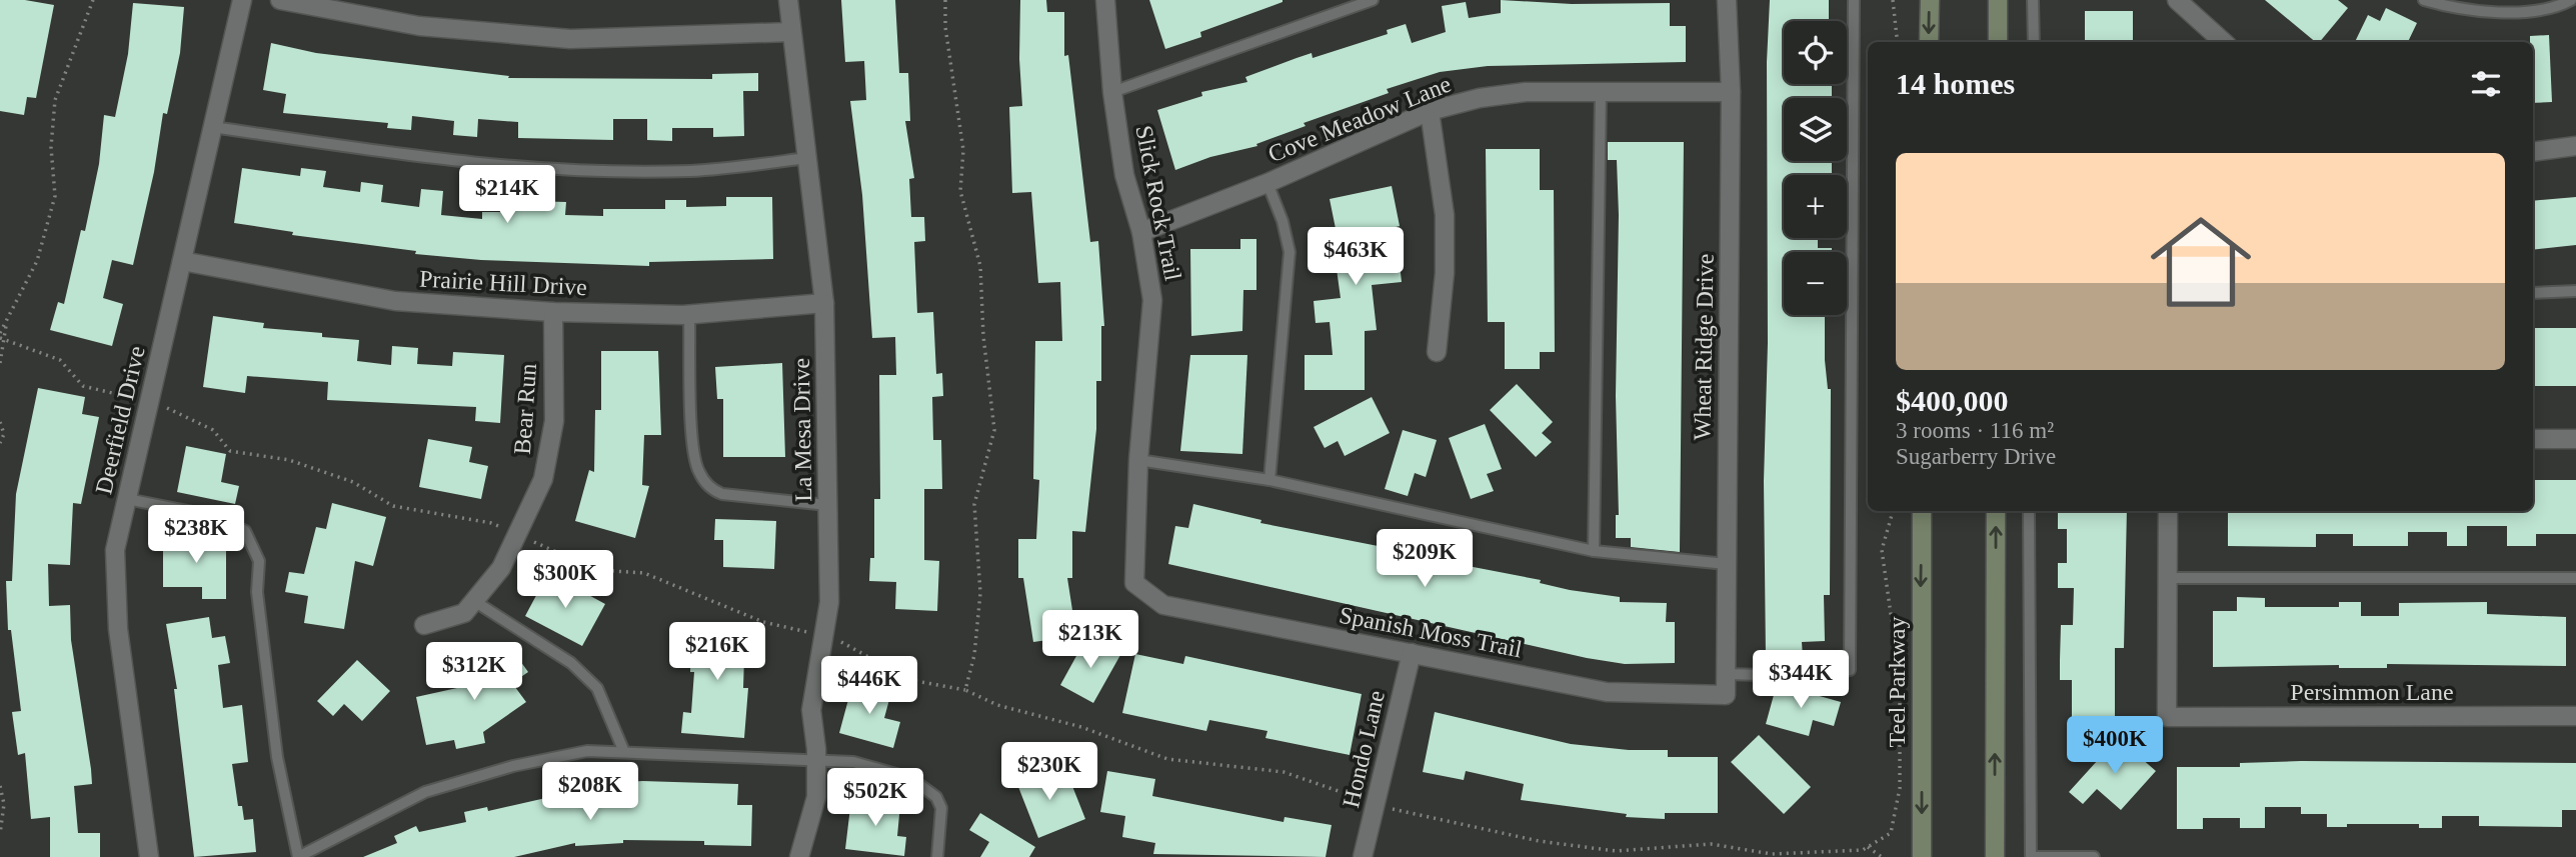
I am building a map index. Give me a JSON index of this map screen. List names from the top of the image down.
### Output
{
  "streets": {
    "main road": ["Teel Parkway"],
    "street": [
      "Cove Meadow Lane",
      "Slick Rock Trail",
      "Prairie Hill Drive",
      "Wheat Ridge Drive",
      "Bear Run",
      "Deerfield Drive",
      "La Mesa Drive",
      "Spanish Moss Trail",
      "Persimmon Lane",
      "Hondo Lane"
    ]
  },
  "crossings": [
    ["Cove Meadow Lane", "Slick Rock Trail"],
    ["Cove Meadow Lane", "Wheat Ridge Drive"],
    ["Slick Rock Trail", "Spanish Moss Trail"],
    ["Prairie Hill Drive", "Bear Run"],
    ["Prairie Hill Drive", "Deerfield Drive"],
    ["Prairie Hill Drive", "La Mesa Drive"],
    ["Wheat Ridge Drive", "Spanish Moss Trail"],
    ["Spanish Moss Trail", "Hondo Lane"]
  ],
  "page": {
    "map_buttons": ["+", "−"],
    "heading": "14 homes",
    "list": [
      {
        "name": "$400,000",
        "note": "3 rooms · 116 m² · Sugarberry Drive"
      }
    ],
    "price": [
      "$214K",
      "$463K",
      "$238K",
      "$209K",
      "$300K",
      "$213K",
      "$216K",
      "$312K",
      "$344K",
      "$446K",
      "$400K",
      "$230K",
      "$208K",
      "$502K"
    ]
  }
}
